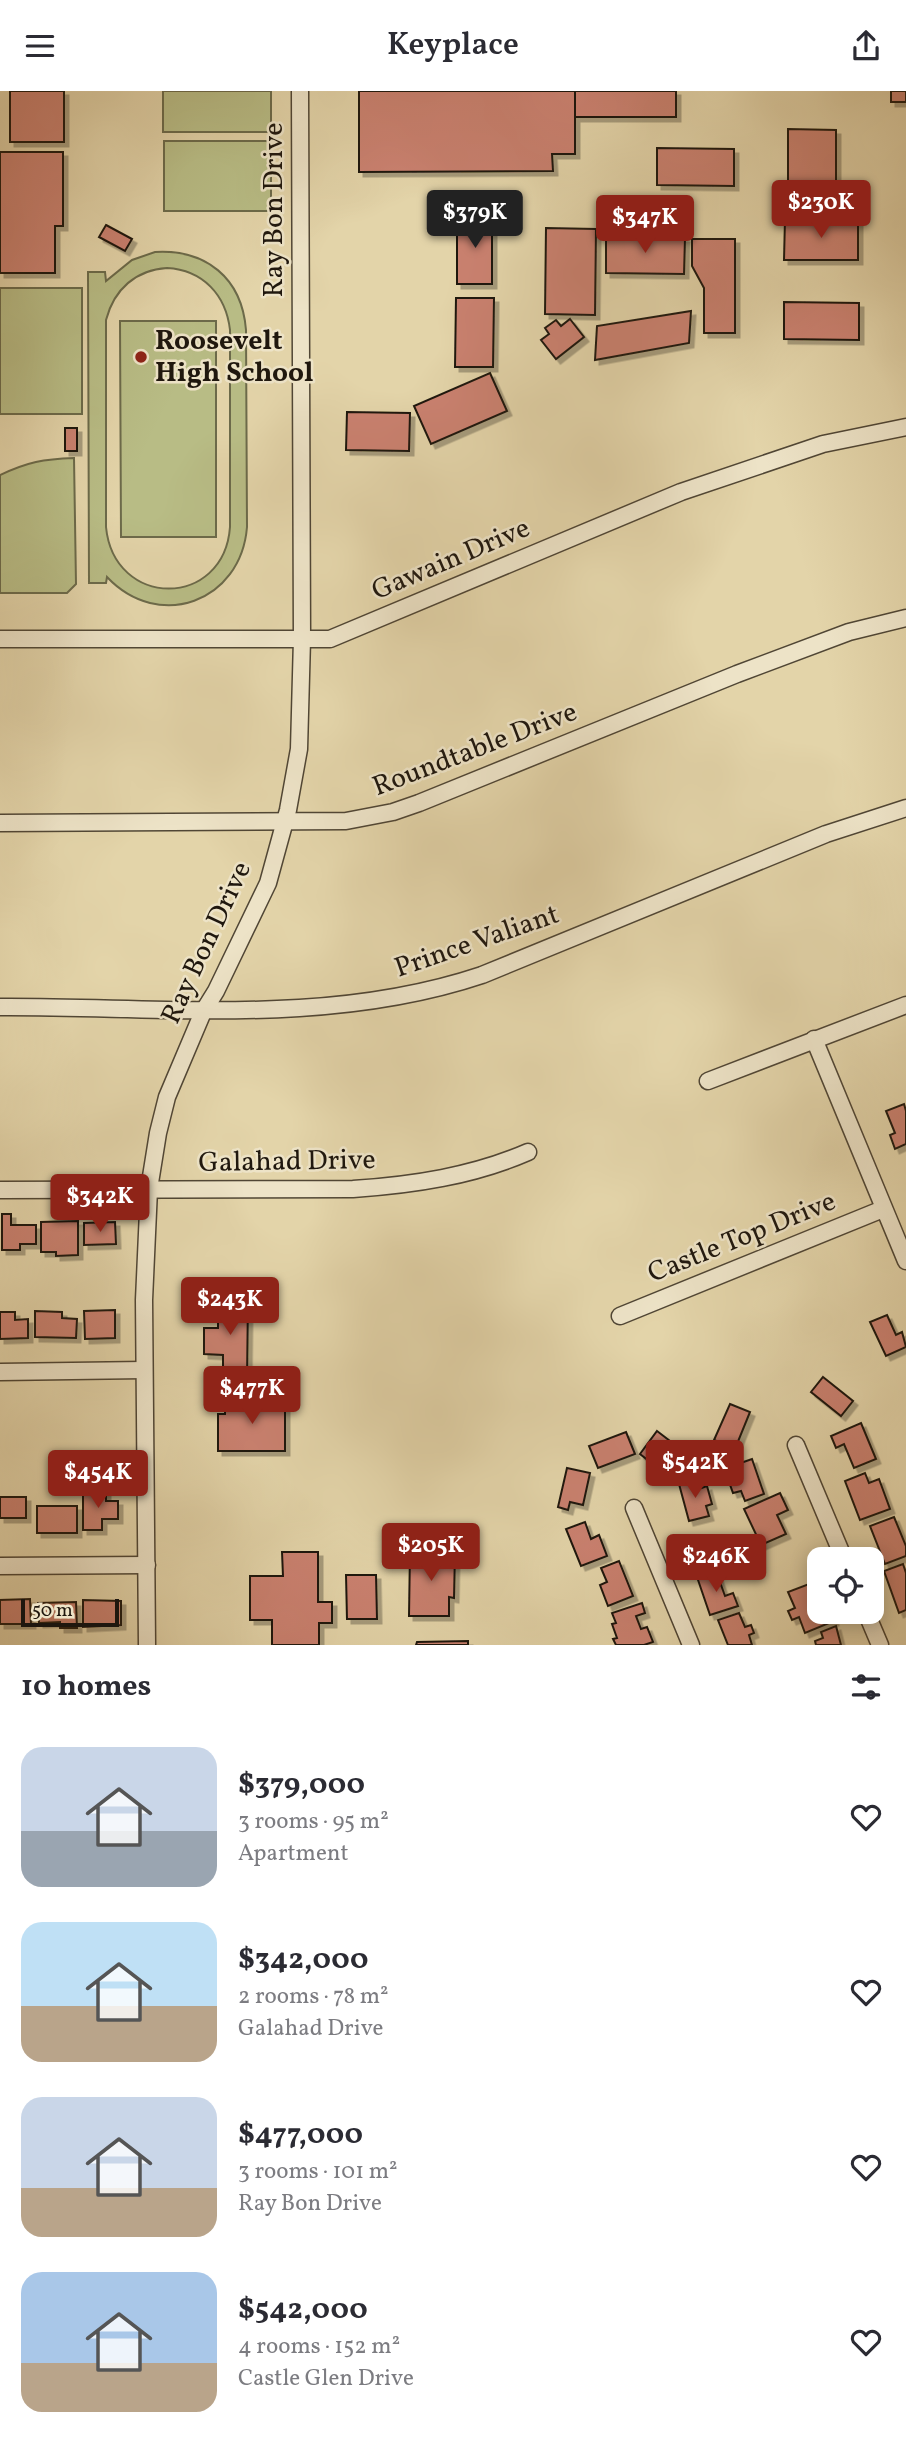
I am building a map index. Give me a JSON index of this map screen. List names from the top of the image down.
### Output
{
  "streets": {
    "street": [
      "Ray Bon Drive",
      "Gawain Drive",
      "Roundtable Drive",
      "Prince Valiant",
      "Galahad Drive",
      "Castle Top Drive"
    ]
  },
  "crossings": [
    ["Ray Bon Drive", "Gawain Drive"],
    ["Ray Bon Drive", "Roundtable Drive"],
    ["Ray Bon Drive", "Prince Valiant"],
    ["Ray Bon Drive", "Galahad Drive"]
  ],
  "places": ["Roosevelt High School"],
  "scale_bar": "50 m",
  "page": {
    "header": "Keyplace",
    "price": [
      "$230K",
      "$379K",
      "$347K",
      "$342K",
      "$243K",
      "$477K",
      "$542K",
      "$454K",
      "$205K",
      "$246K"
    ],
    "scale": "50 m",
    "heading": "10 homes",
    "list": [
      {
        "name": "$379,000",
        "note": "3 rooms · 95 m² · Apartment"
      },
      {
        "name": "$342,000",
        "note": "2 rooms · 78 m² · Galahad Drive"
      },
      {
        "name": "$477,000",
        "note": "3 rooms · 101 m² · Ray Bon Drive"
      },
      {
        "name": "$542,000",
        "note": "4 rooms · 152 m² · Castle Glen Drive"
      }
    ]
  }
}
